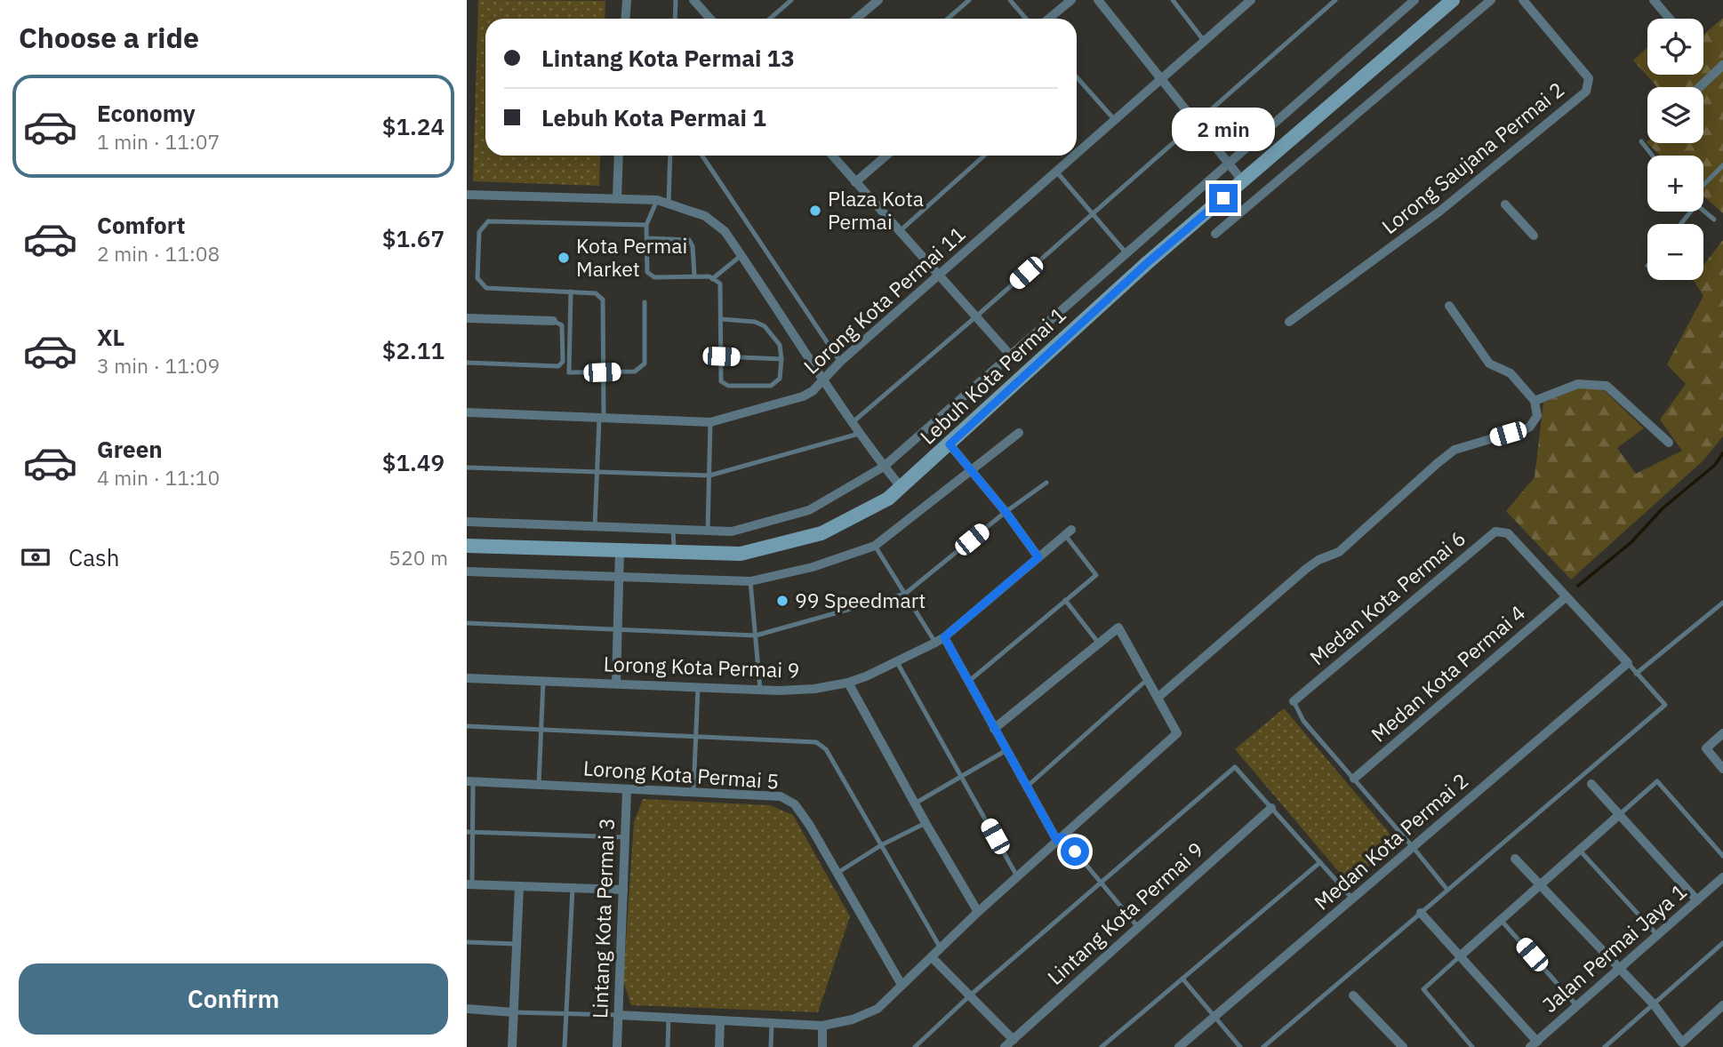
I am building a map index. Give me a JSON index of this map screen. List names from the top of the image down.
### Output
{
  "streets": {
    "street": [
      "Lorong Saujana Permai 2",
      "Lorong Kota Permai 11",
      "Lebuh Kota Permai 1",
      "Medan Kota Permai 6",
      "Lorong Kota Permai 9",
      "Medan Kota Permai 4",
      "Lorong Kota Permai 5",
      "Medan Kota Permai 2",
      "Lintang Kota Permai 9",
      "Lintang Kota Permai 3",
      "Jalan Permai Jaya 1"
    ]
  },
  "crossings": [
    ["Medan Kota Permai 6", "Medan Kota Permai 4"],
    ["Lorong Kota Permai 5", "Lintang Kota Permai 3"]
  ],
  "places": ["Plaza Kota Permai", "Kota Permai Market", "99 Speedmart"],
  "page": {
    "heading": "Choose a ride",
    "map_buttons": ["+", "−"],
    "banner": ["Lintang Kota Permai 13", "Lebuh Kota Permai 1"],
    "list": [
      {
        "name": "Economy",
        "note": "1 min · 11:07",
        "value": "$1.24"
      },
      {
        "name": "Comfort",
        "note": "2 min · 11:08",
        "value": "$1.67"
      },
      {
        "name": "XL",
        "note": "3 min · 11:09",
        "value": "$2.11"
      },
      {
        "name": "Green",
        "note": "4 min · 11:10",
        "value": "$1.49"
      }
    ],
    "bubble": "2 min",
    "pay": ["Cash", "520 m"],
    "buttons": "Confirm"
  }
}
